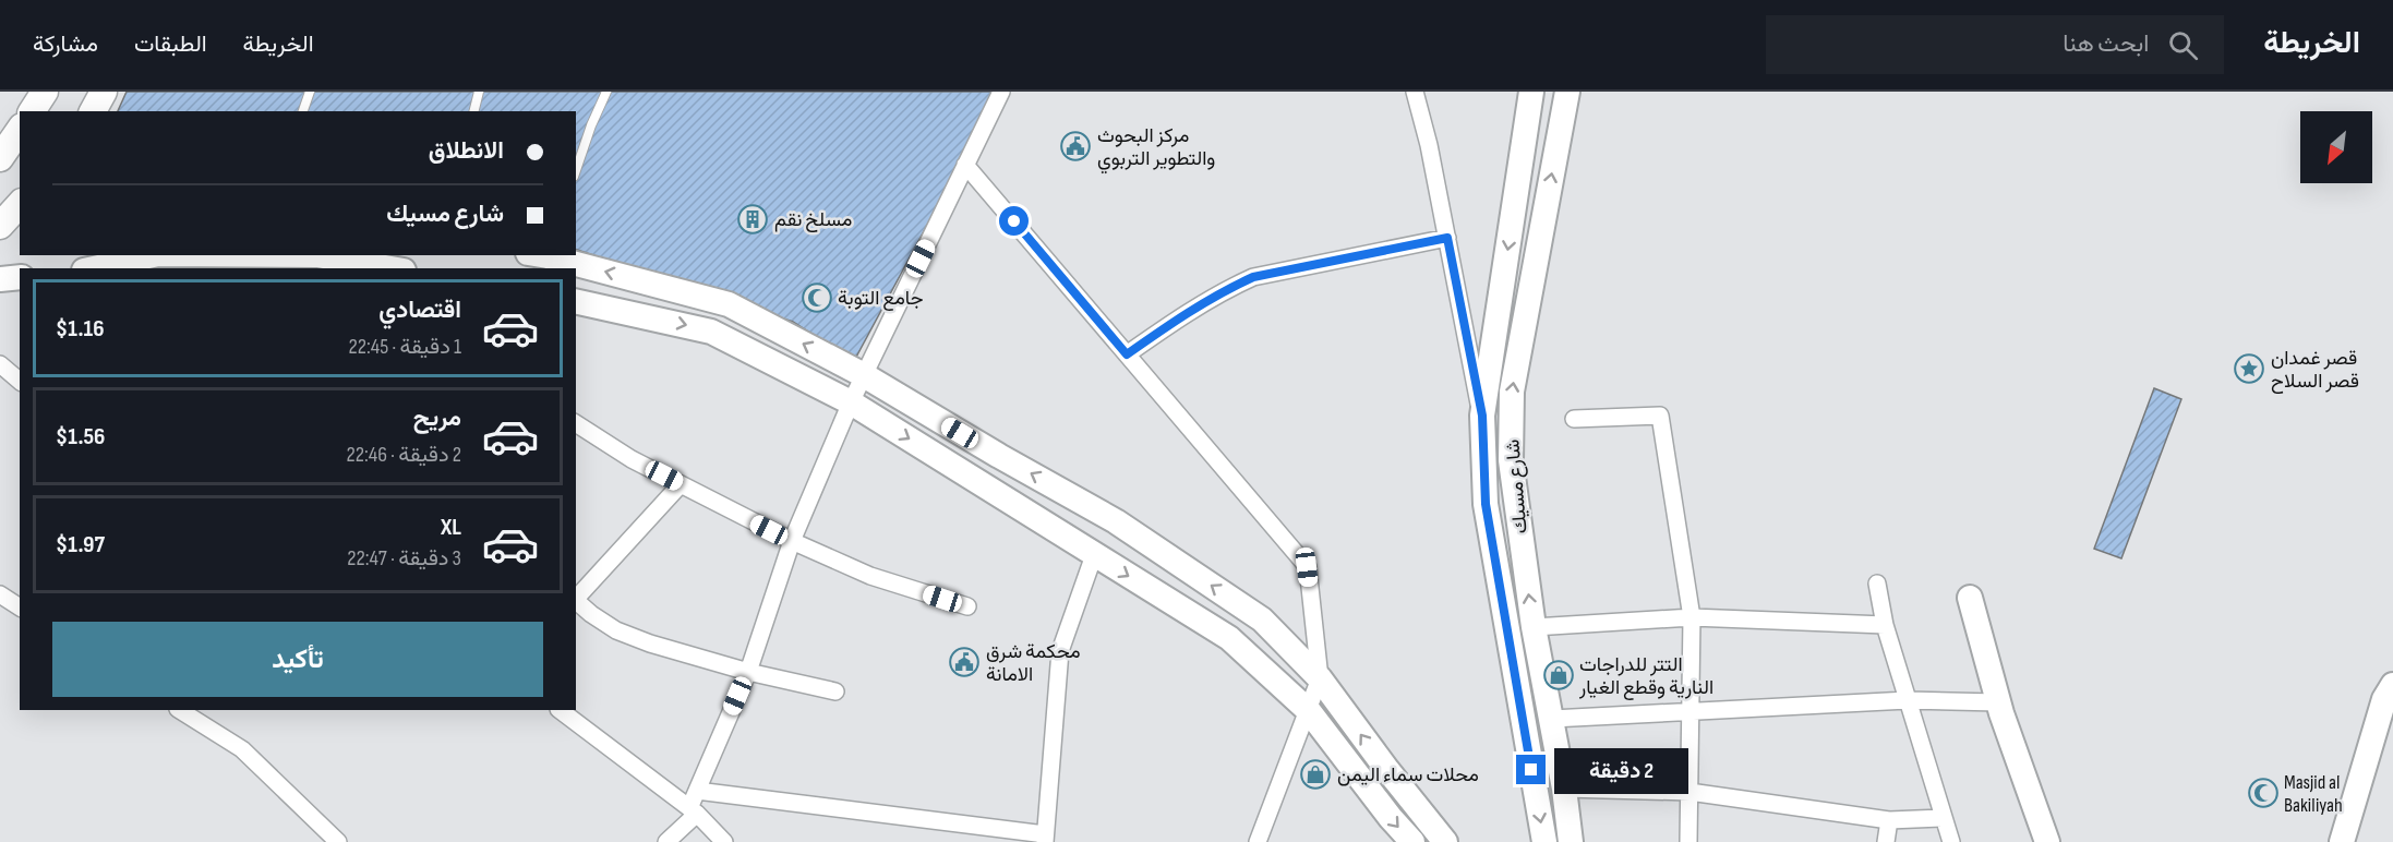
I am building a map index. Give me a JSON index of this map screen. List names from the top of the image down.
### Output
{
  "streets": {
    "street": ["شارع مسيك"]
  },
  "places": {
    "public building": ["مركز البحوث والتطوير التربوي", "محكمة شرق الامانة"],
    "building": ["مسلخ نقم"],
    "mosque": ["جامع التوبة", "Masjid al Bakiliyah"],
    "place": ["قصر غمدان قصر السلاح"],
    "shop": ["التتر للدراجات النارية وقطع الغيار", "محلات سماء اليمن"]
  },
  "north": "bottom left",
  "page": {
    "header": "الخريطة",
    "search": "ابحث هنا",
    "nav": ["الخريطة", "الطبقات", "مشاركة"],
    "banner": ["الانطلاق", "شارع مسيك"],
    "list": [
      {
        "name": "اقتصادي",
        "note": "1 دقيقة · 22:45",
        "value": "$1.16"
      },
      {
        "name": "مريح",
        "note": "2 دقيقة · 22:46",
        "value": "$1.56"
      },
      {
        "name": "XL",
        "note": "3 دقيقة · 22:47",
        "value": "$1.97"
      }
    ],
    "buttons": "تأكيد",
    "bubble": "2 دقيقة"
  }
}
